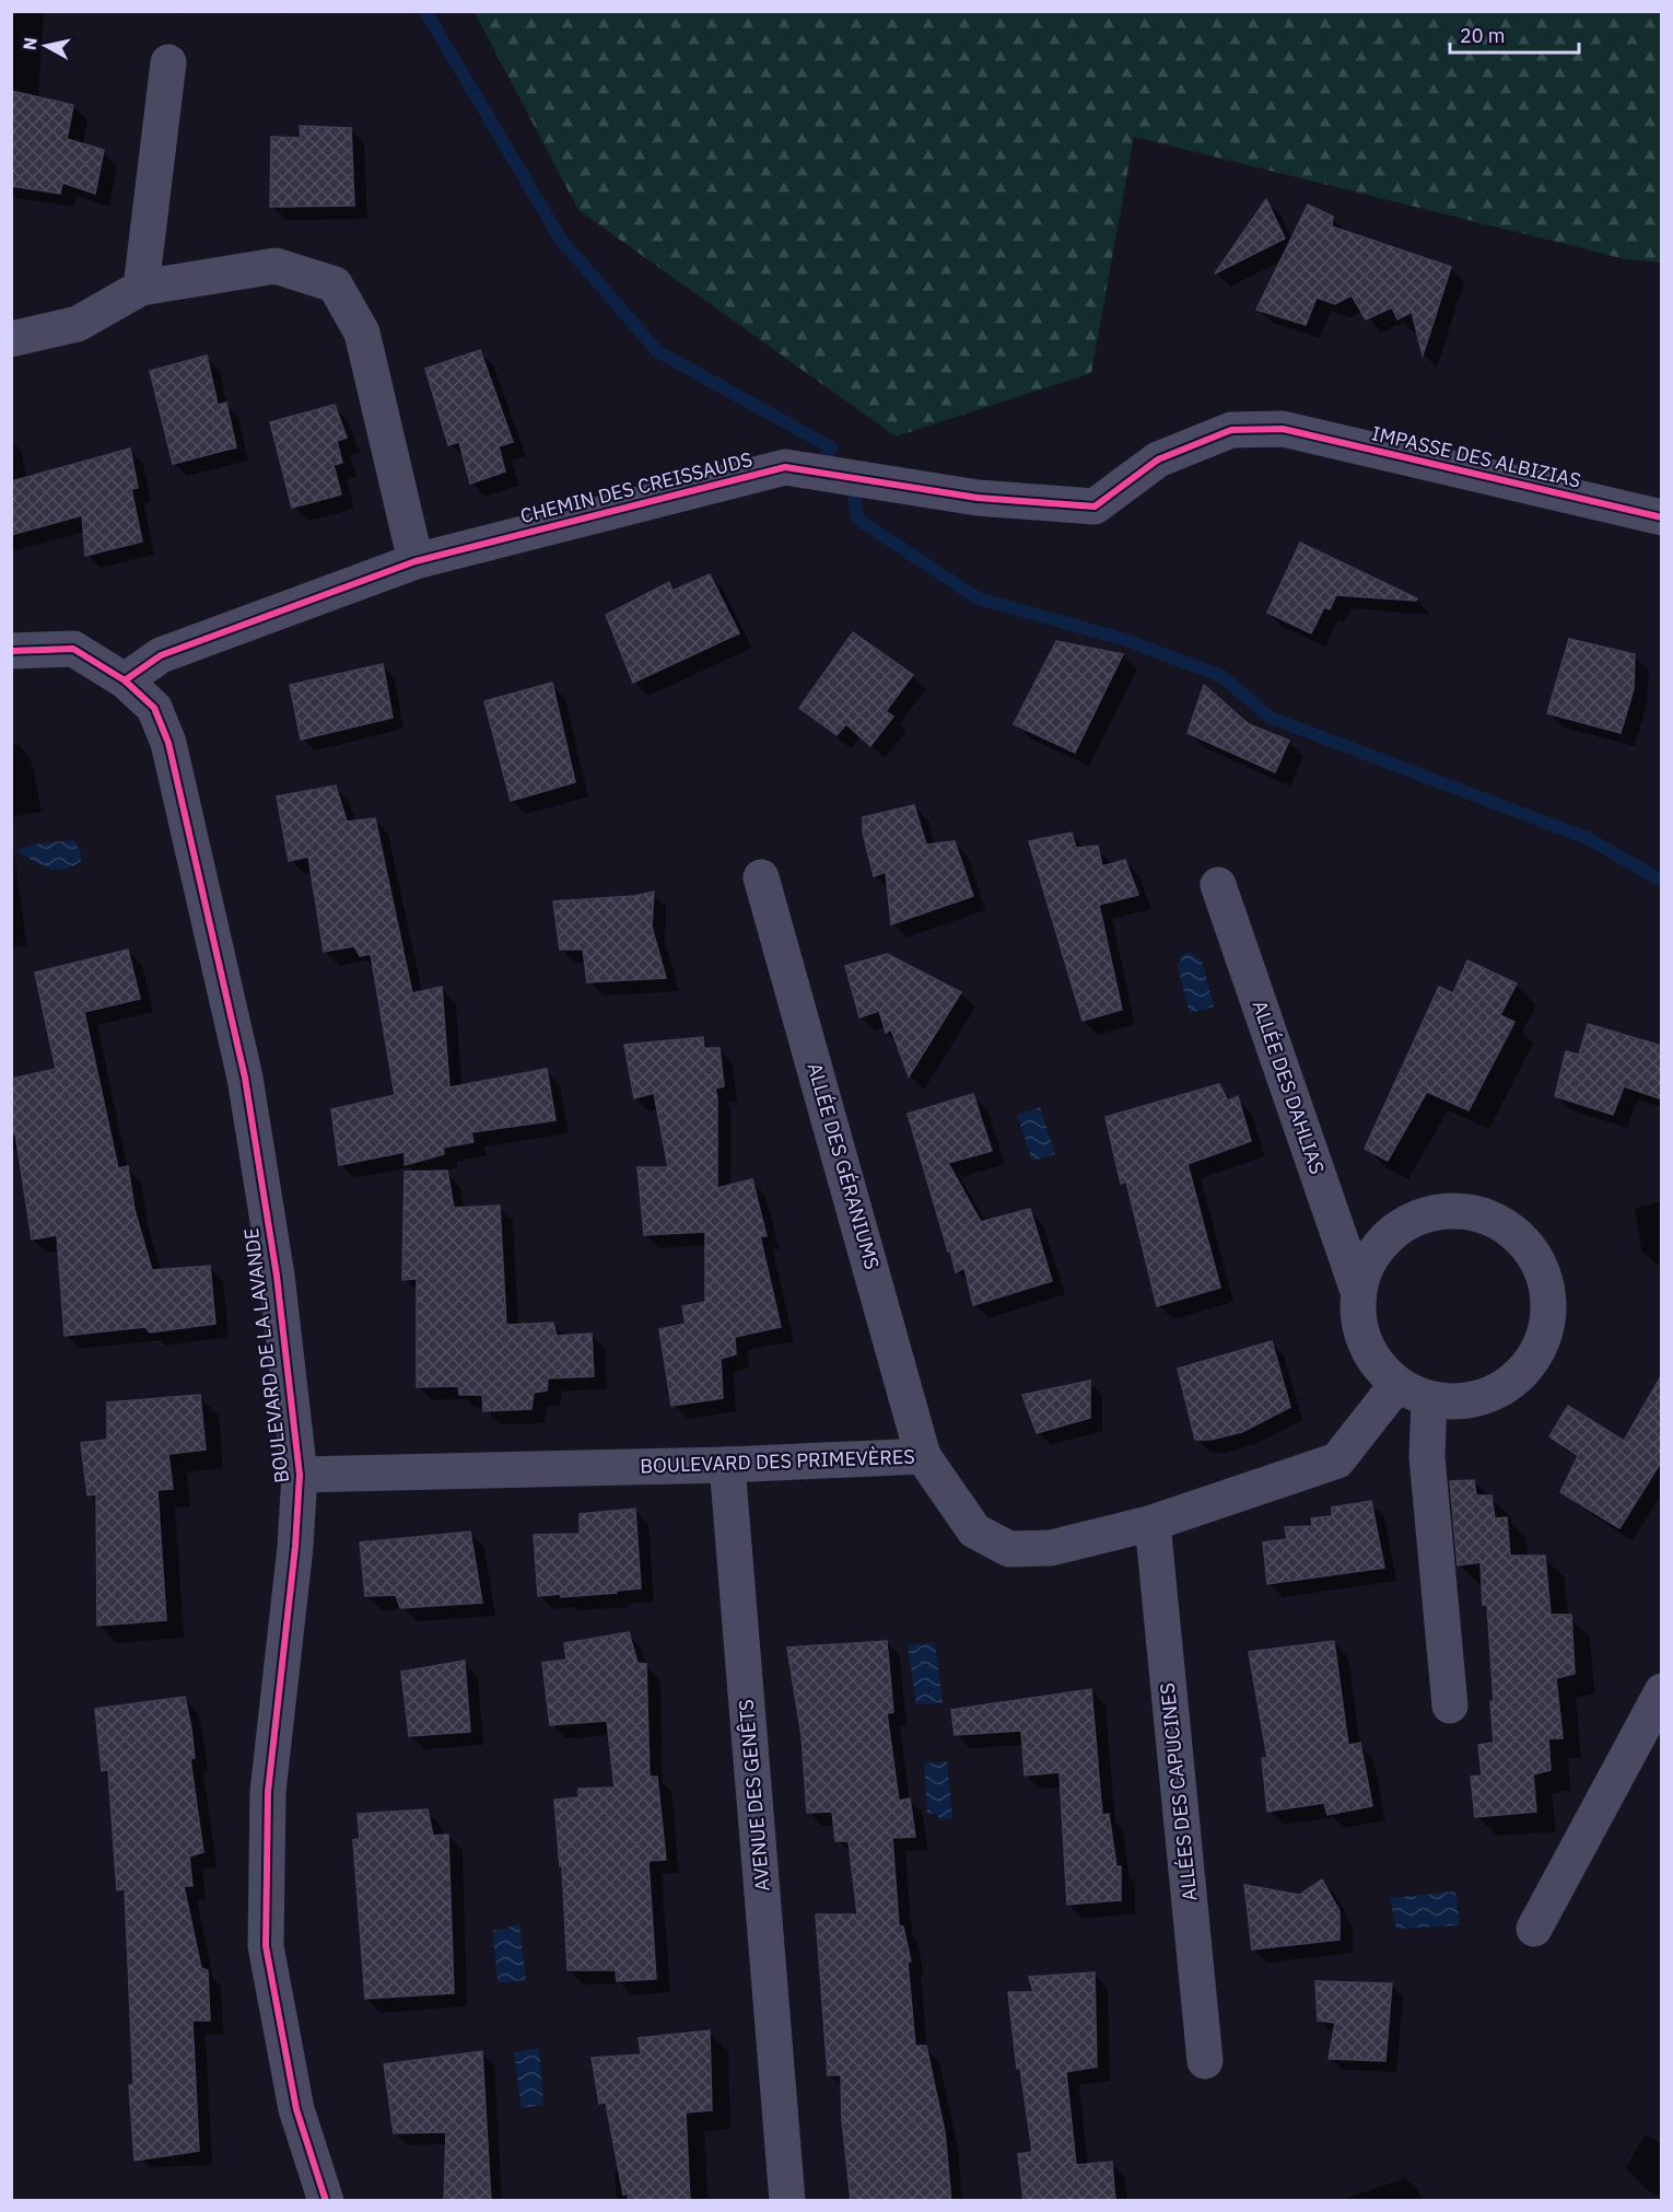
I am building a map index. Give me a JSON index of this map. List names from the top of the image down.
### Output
{
  "streets": {
    "street": [
      "IMPASSE DES ALBIZIAS",
      "CHEMIN DES CREISSAUDS",
      "ALLÉE DES DAHLIAS",
      "ALLÉE DES GÉRANIUMS",
      "BOULEVARD DE LA LAVANDE",
      "BOULEVARD DES PRIMEVÈRES",
      "ALLÉES DES CAPUCINES",
      "AVENUE DES GENÊTS"
    ]
  },
  "crossings": [
    ["IMPASSE DES ALBIZIAS", "CHEMIN DES CREISSAUDS"],
    ["CHEMIN DES CREISSAUDS", "BOULEVARD DE LA LAVANDE"],
    ["ALLÉE DES DAHLIAS", "BOULEVARD DES PRIMEVÈRES"],
    ["ALLÉE DES GÉRANIUMS", "BOULEVARD DES PRIMEVÈRES"],
    ["BOULEVARD DE LA LAVANDE", "BOULEVARD DES PRIMEVÈRES"],
    ["BOULEVARD DES PRIMEVÈRES", "ALLÉES DES CAPUCINES"],
    ["BOULEVARD DES PRIMEVÈRES", "AVENUE DES GENÊTS"]
  ],
  "scale_bar": "20 m",
  "north": "left"
}
